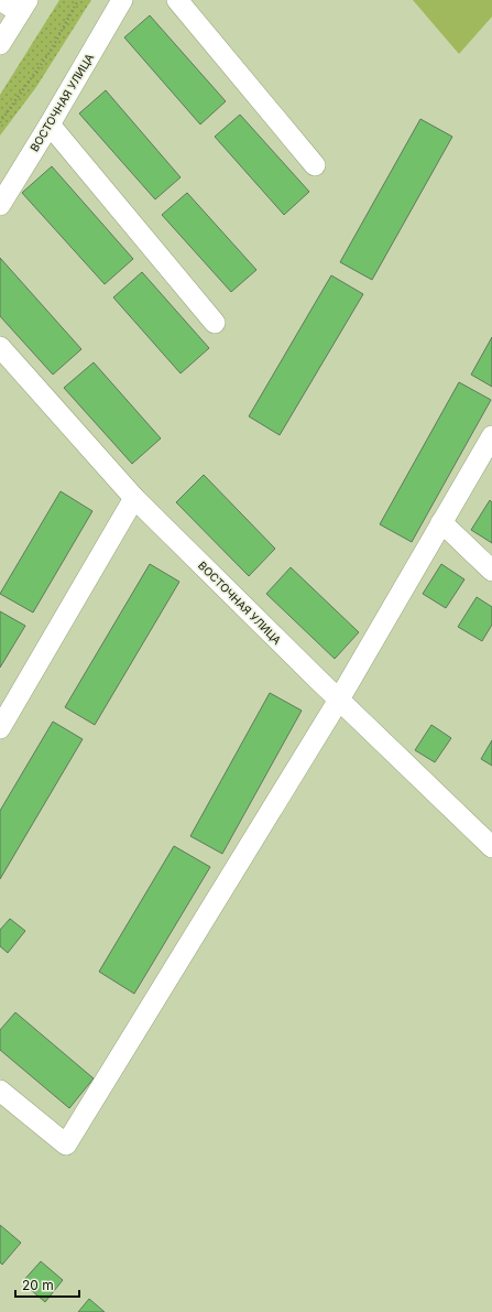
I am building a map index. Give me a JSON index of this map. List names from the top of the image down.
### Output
{
  "streets": {
    "street": ["ВОСТОЧНАЯ УЛИЦА"]
  },
  "scale_bar": "20 m"
}
